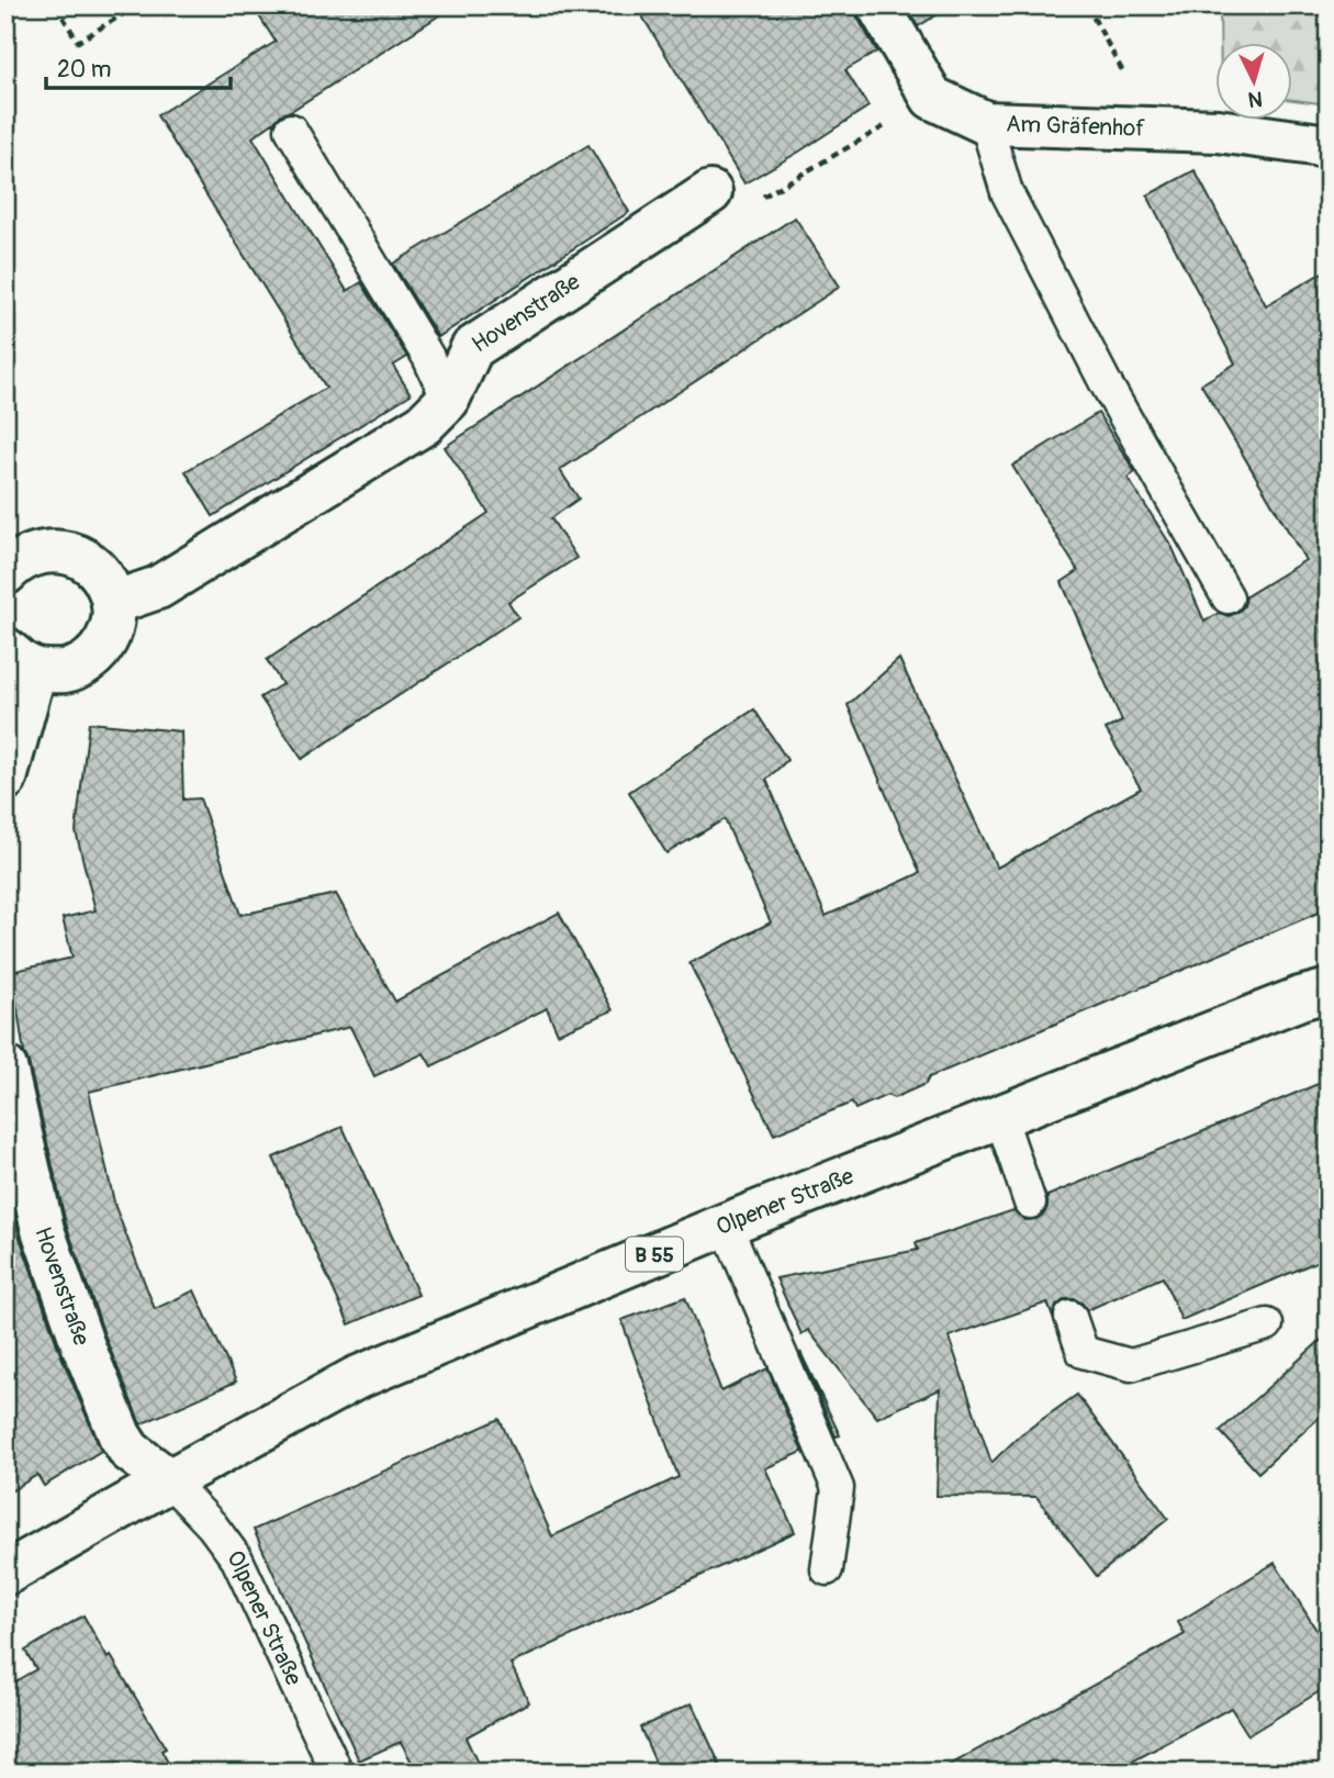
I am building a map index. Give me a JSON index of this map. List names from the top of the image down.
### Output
{
  "streets": {
    "street": [
      "Am Gräfenhof",
      "Hovenstraße",
      "Olpener Straße",
      "B 55"
    ]
  },
  "crossings": [
    ["Hovenstraße", "Olpener Straße"]
  ],
  "scale_bar": "20 m",
  "north": "bottom"
}
